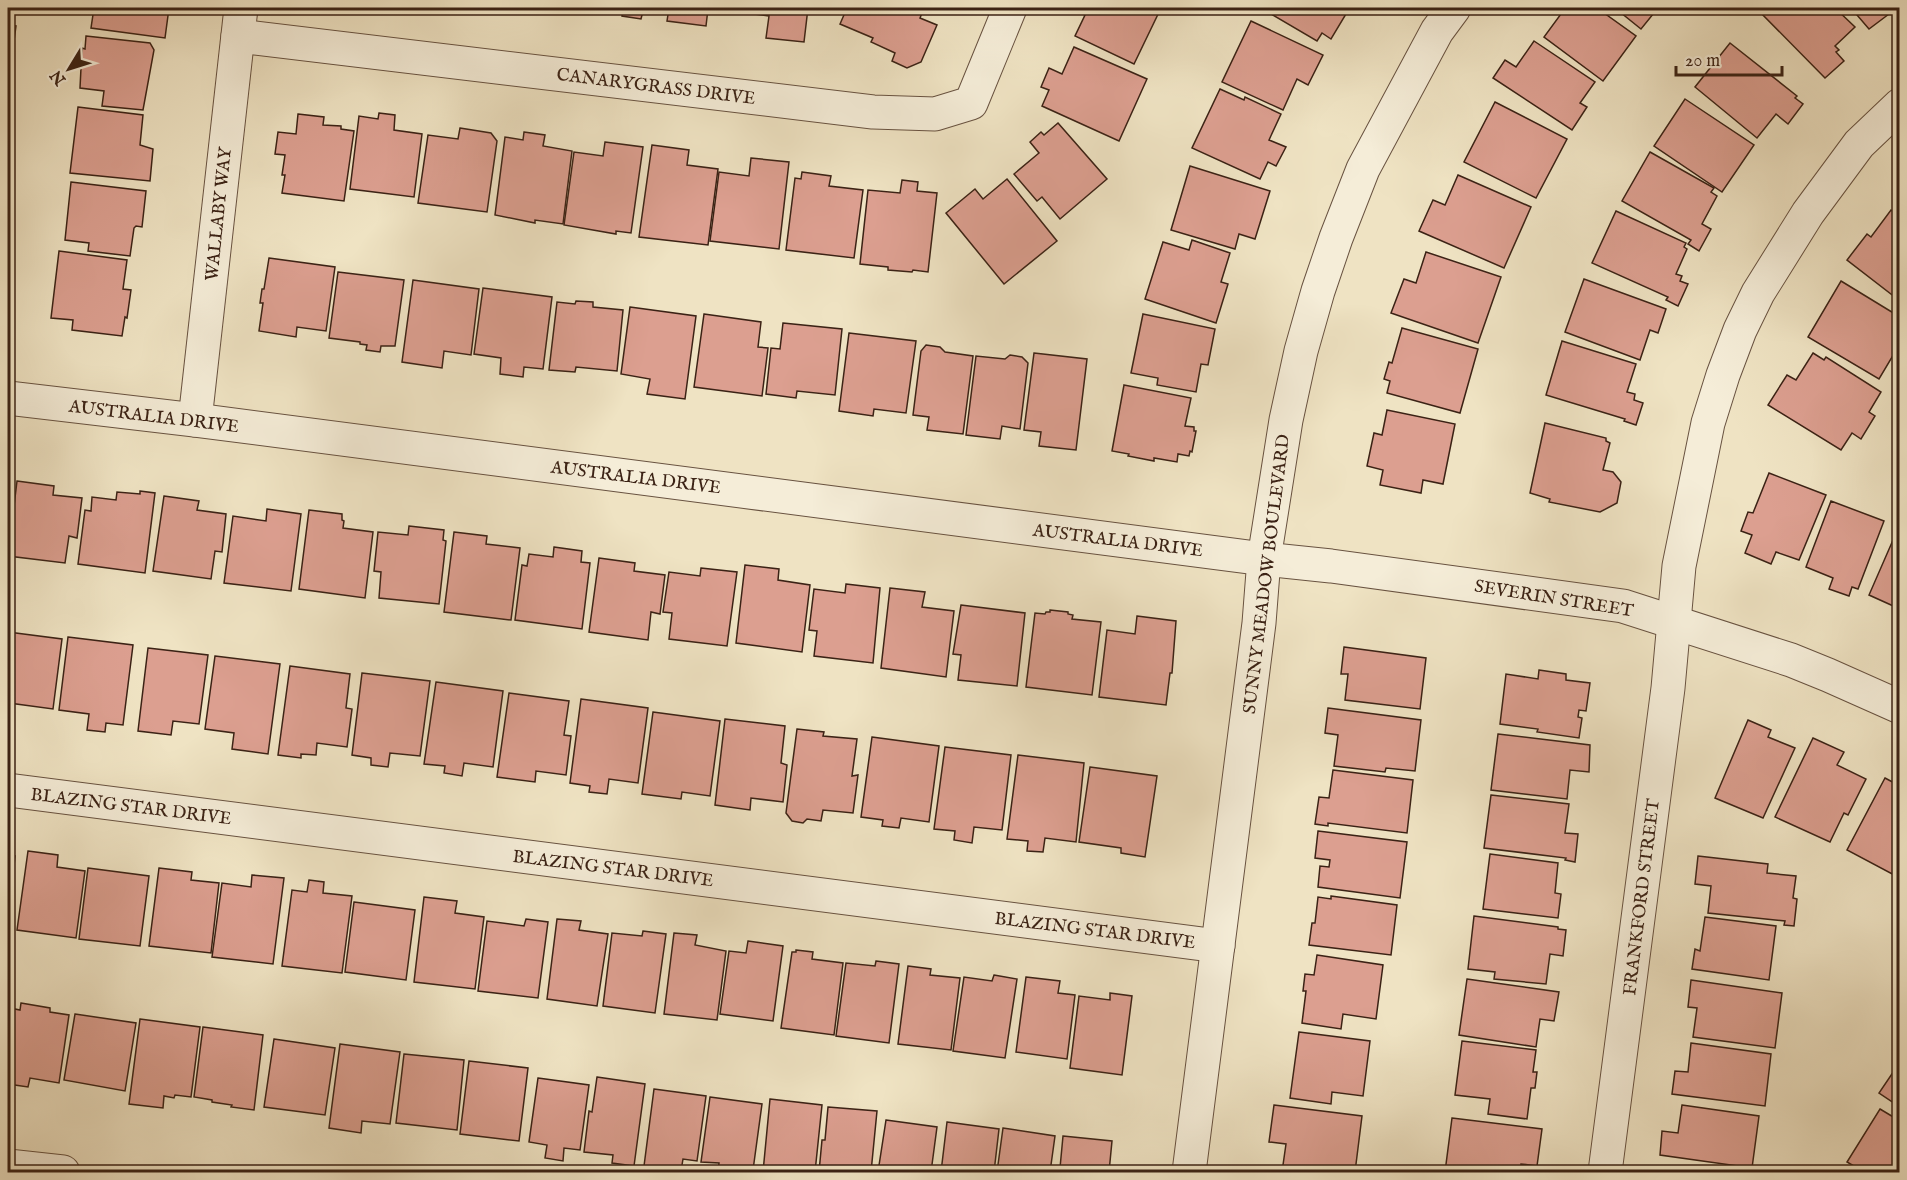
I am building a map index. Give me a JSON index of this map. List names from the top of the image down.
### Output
{
  "streets": {
    "street": [
      "CANARYGRASS DRIVE",
      "WALLABY WAY",
      "AUSTRALIA DRIVE",
      "SUNNY MEADOW BOULEVARD",
      "SEVERIN STREET",
      "BLAZING STAR DRIVE",
      "FRANKFORD STREET"
    ]
  },
  "crossings": [
    ["CANARYGRASS DRIVE", "WALLABY WAY"],
    ["WALLABY WAY", "AUSTRALIA DRIVE"],
    ["AUSTRALIA DRIVE", "SUNNY MEADOW BOULEVARD"],
    ["AUSTRALIA DRIVE", "SEVERIN STREET"],
    ["SUNNY MEADOW BOULEVARD", "SEVERIN STREET"],
    ["SUNNY MEADOW BOULEVARD", "BLAZING STAR DRIVE"],
    ["SEVERIN STREET", "FRANKFORD STREET"]
  ],
  "scale_bar": "20 m",
  "north": "bottom left"
}
